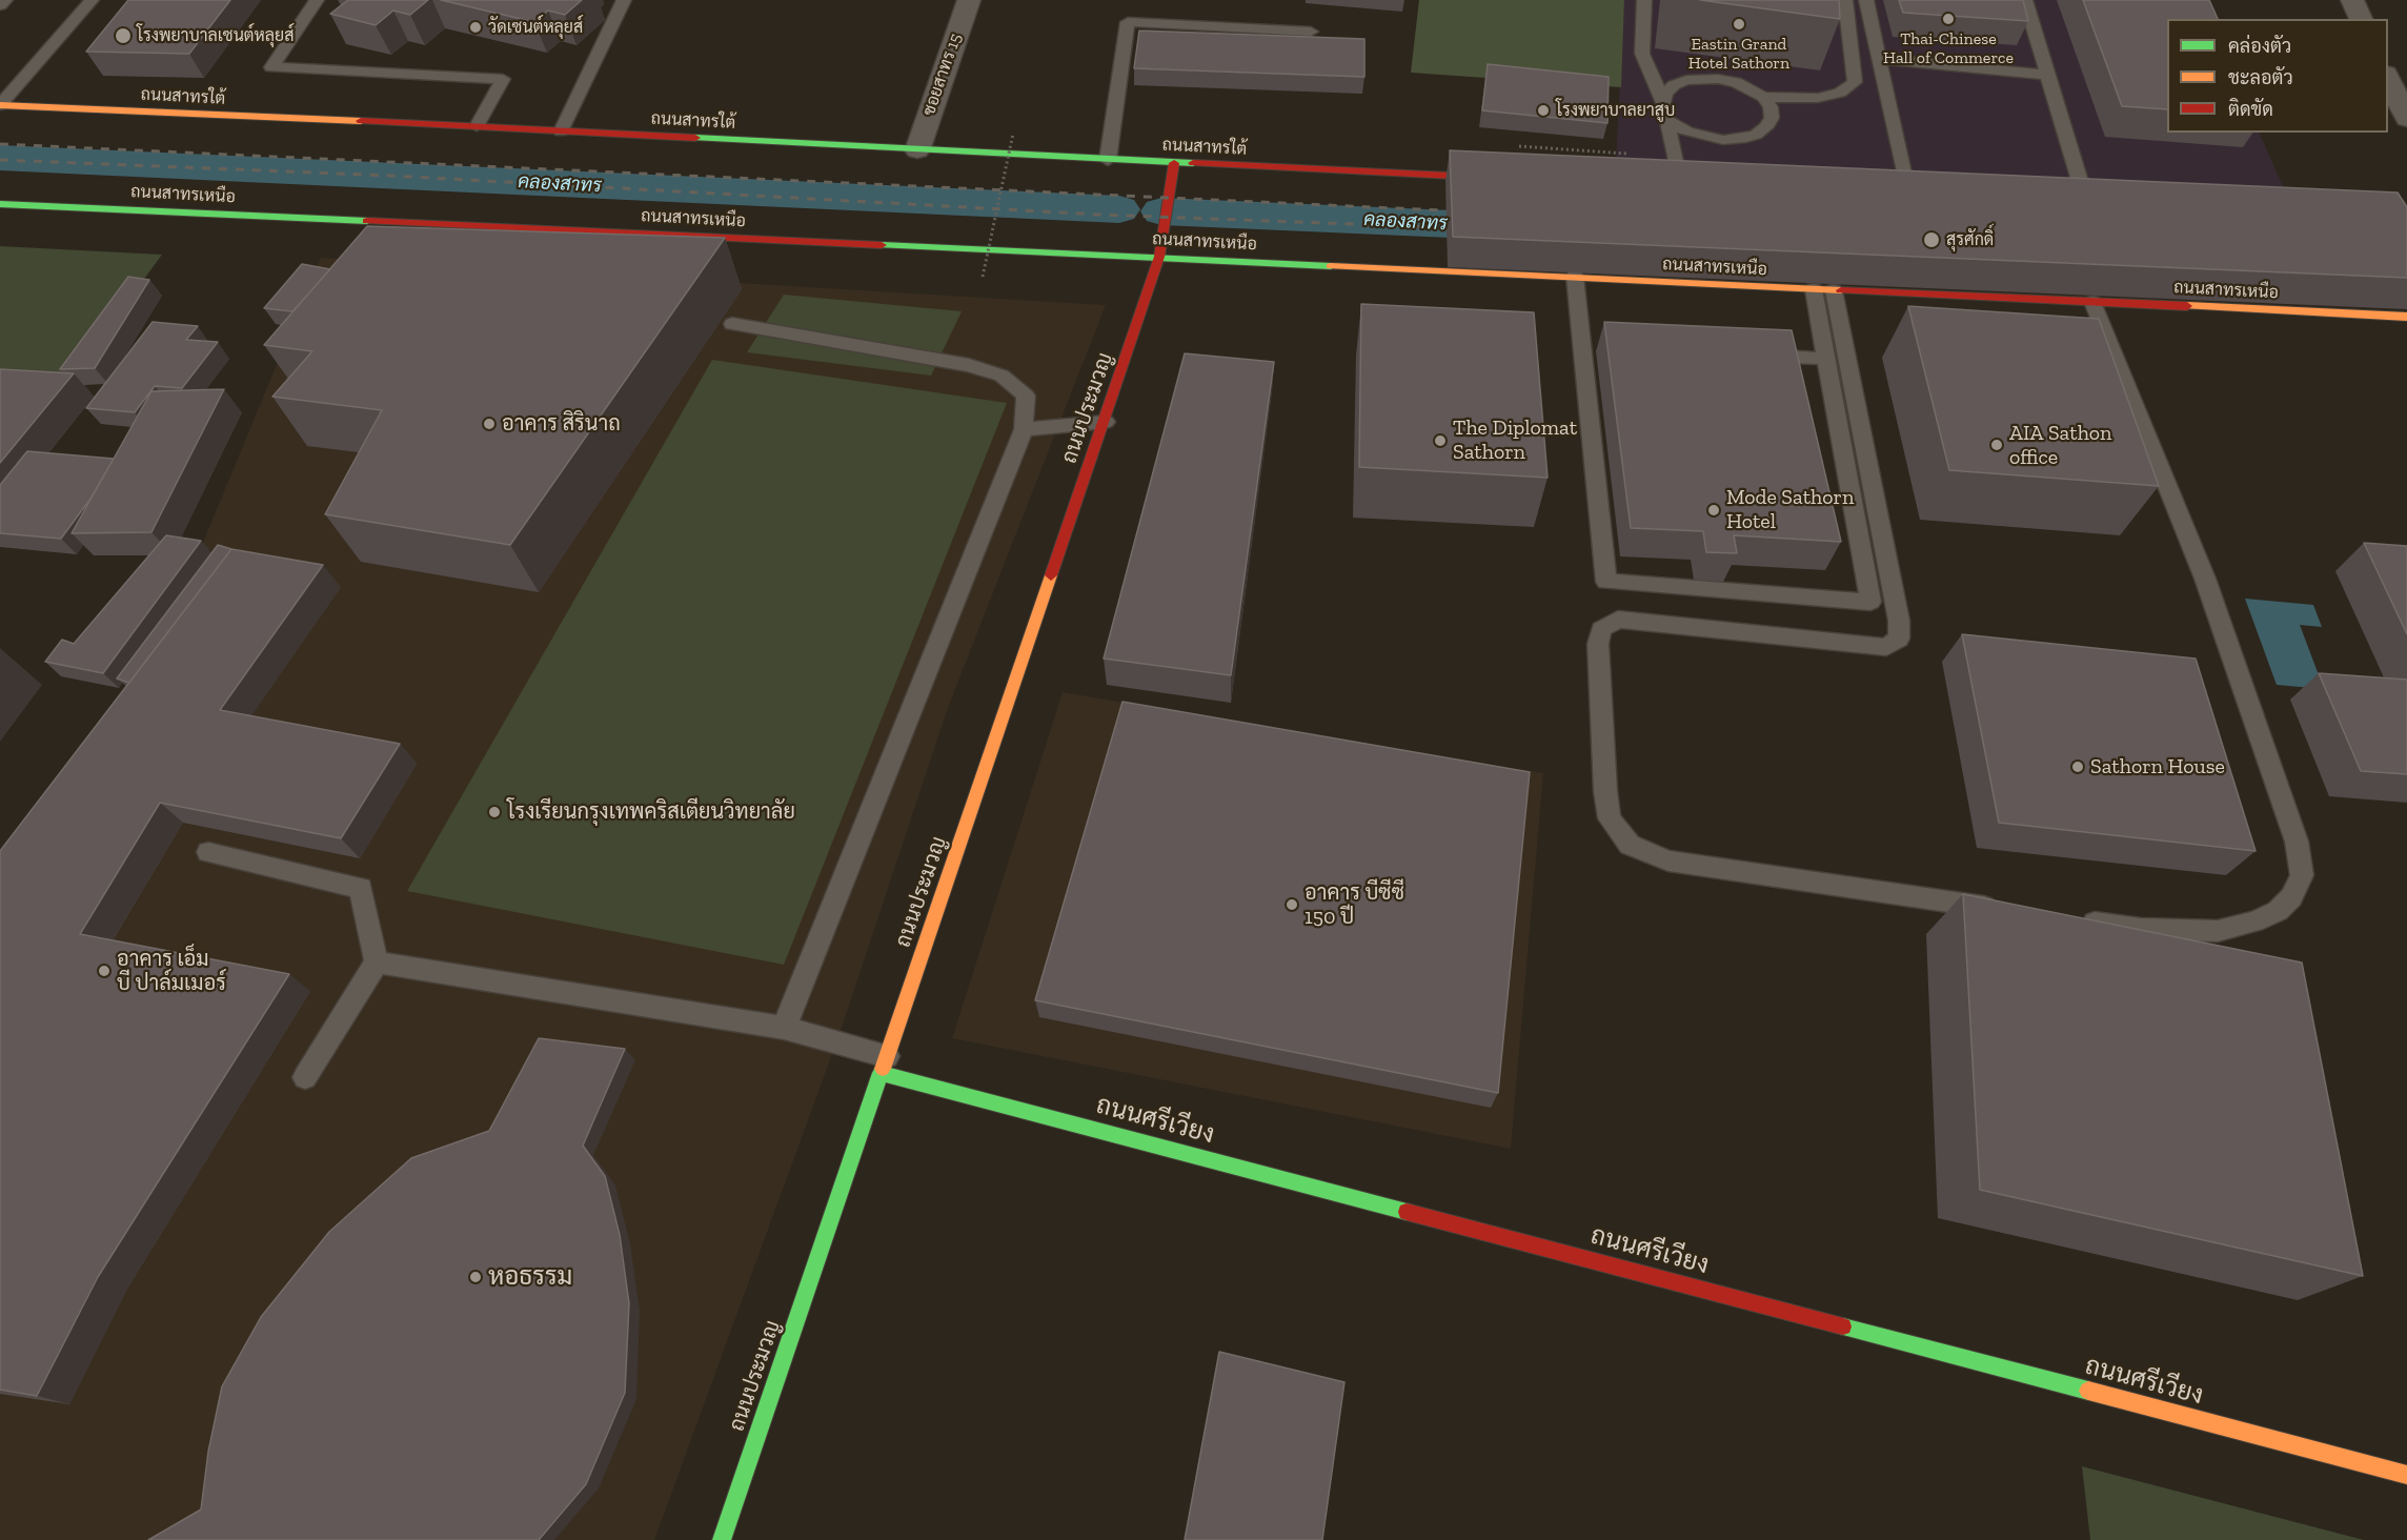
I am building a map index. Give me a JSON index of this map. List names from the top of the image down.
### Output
{
  "streets": {
    "main road": [
      "ถนนสาทรใต้",
      "ถนนสาทรเหนือ",
      "ถนนประมวญ",
      "ถนนศรีเวียง"
    ],
    "street": ["ซอยสาทร 15"]
  },
  "crossings": [
    ["ซอยสาทร 15", "ถนนสาทรใต้"],
    ["ถนนสาทรใต้", "ถนนประมวญ"],
    ["ถนนสาทรเหนือ", "ถนนประมวญ"],
    ["ถนนประมวญ", "ถนนศรีเวียง"]
  ],
  "water": ["คลองสาทร"],
  "places": [
    "Thai-Chinese Hall of Commerce",
    "Eastin Grand Hotel Sathorn",
    "วัดเซนต์หลุยส์",
    "โรงพยาบาลเซนต์หลุยส์",
    "โรงพยาบาลยาสูบ",
    "สุรศักดิ์",
    "อาคาร สิรินาถ",
    "The Diplomat Sathorn",
    "AIA Sathon office",
    "Mode Sathorn Hotel",
    "Sathorn House",
    "โรงเรียนกรุงเทพคริสเตียนวิทยาลัย",
    "อาคาร บีซีซี 150 ปี",
    "อาคาร เอ็ม บี ปาล์มเมอร์",
    "หอธรรม"
  ],
  "legend": ["คล่องตัว", "ชะลอตัว", "ติดขัด"]
}
